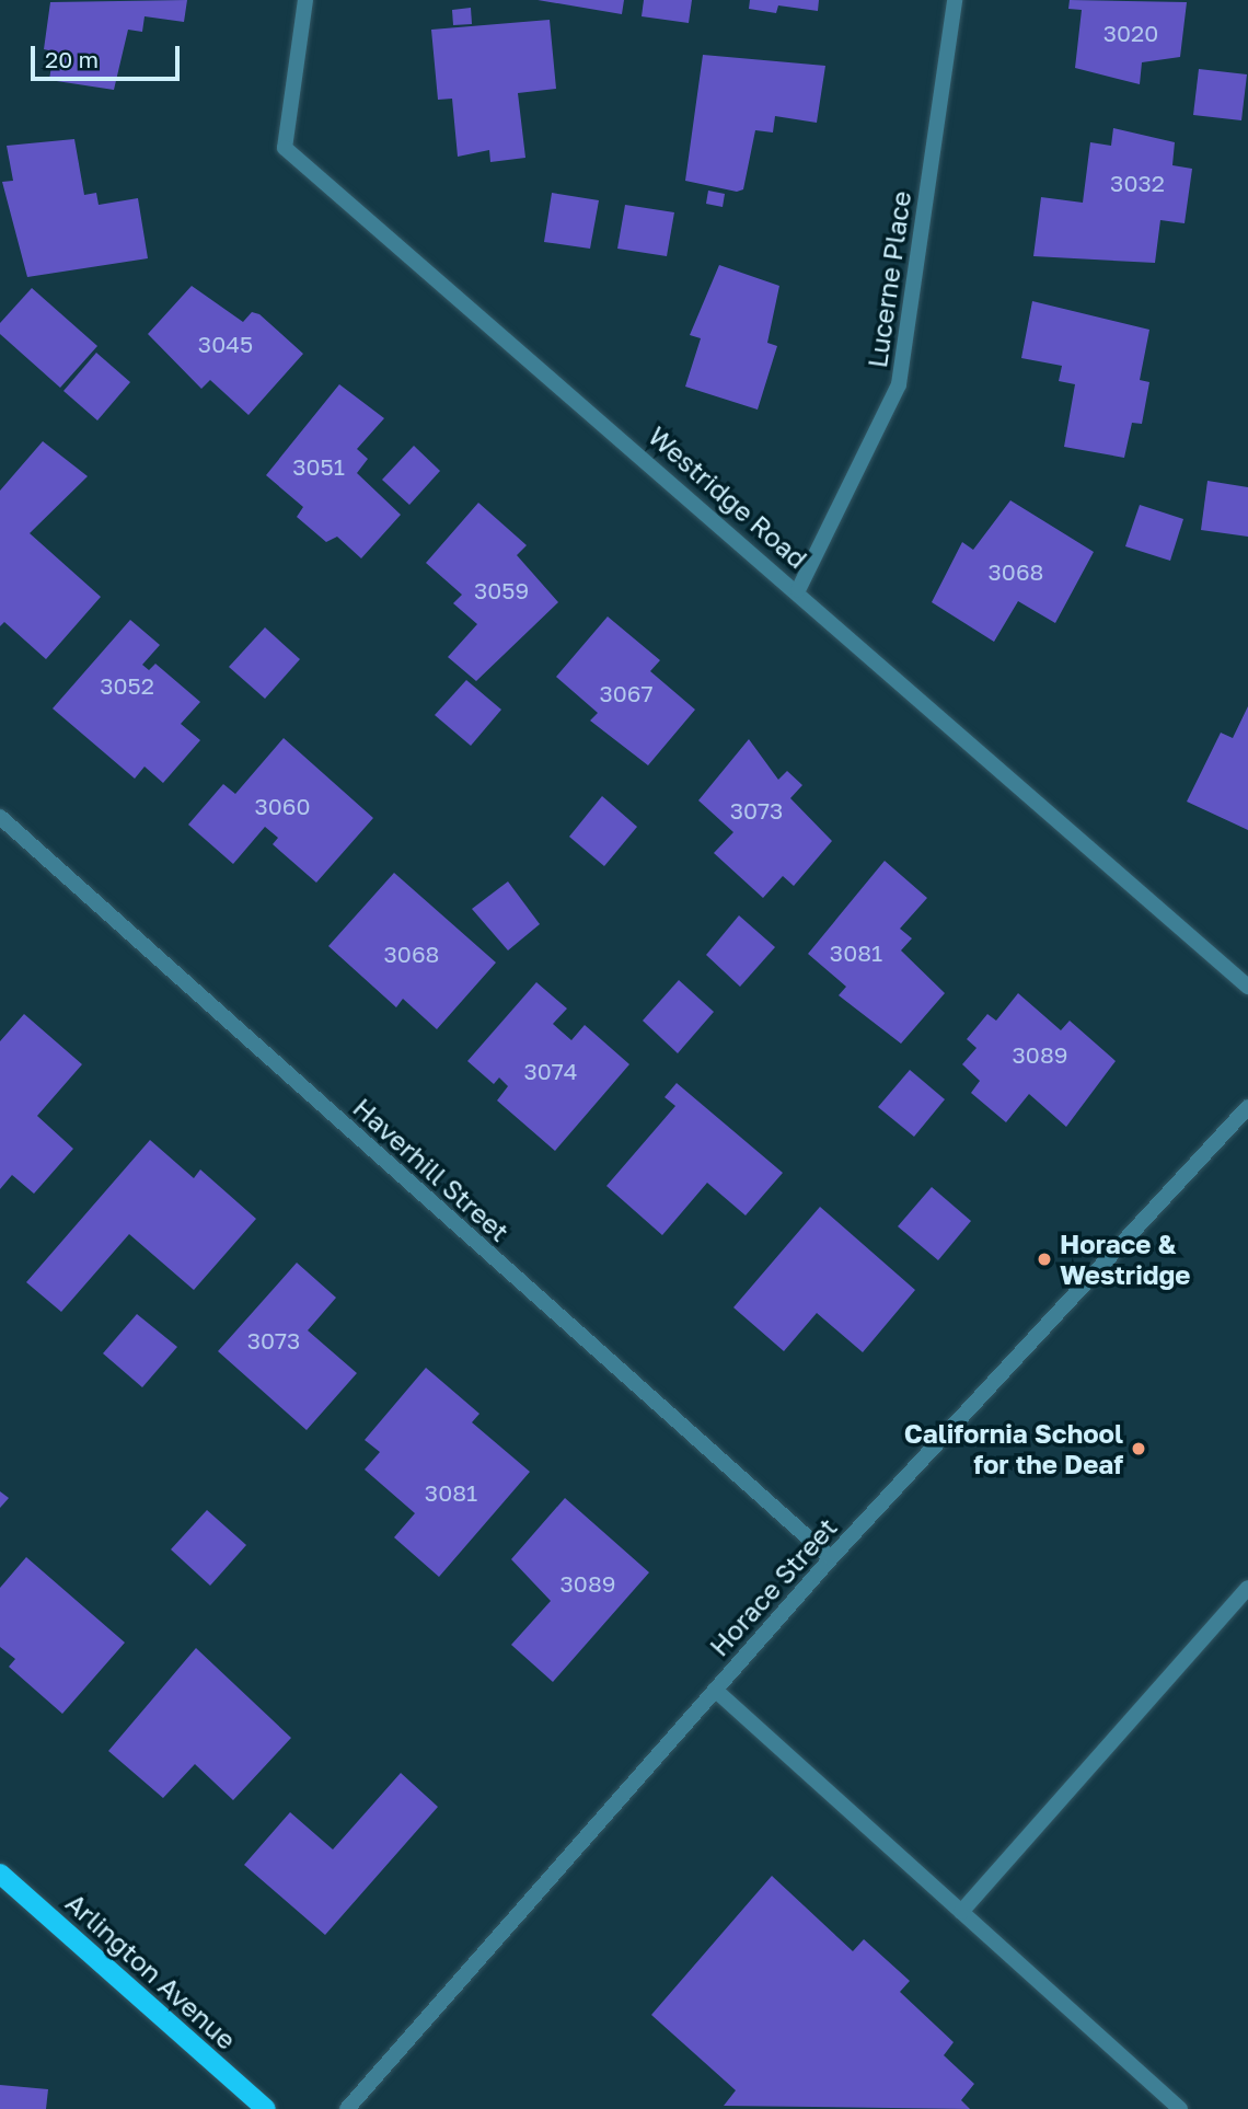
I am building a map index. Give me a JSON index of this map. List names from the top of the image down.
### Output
{
  "streets": {
    "main road": ["Arlington Avenue"],
    "street": [
      "Lucerne Place",
      "Westridge Road",
      "Haverhill Street",
      "Horace Street"
    ]
  },
  "crossings": [
    ["Lucerne Place", "Westridge Road"],
    ["Haverhill Street", "Horace Street"]
  ],
  "places": ["Horace & Westridge", "California School for the Deaf"],
  "house_numbers": [
    "3020",
    "3032",
    "3045",
    "3051",
    "3068",
    "3059",
    "3052",
    "3067",
    "3060",
    "3073",
    "3081",
    "3068",
    "3089",
    "3074",
    "3073",
    "3081",
    "3089"
  ],
  "scale_bar": "20 m"
}
